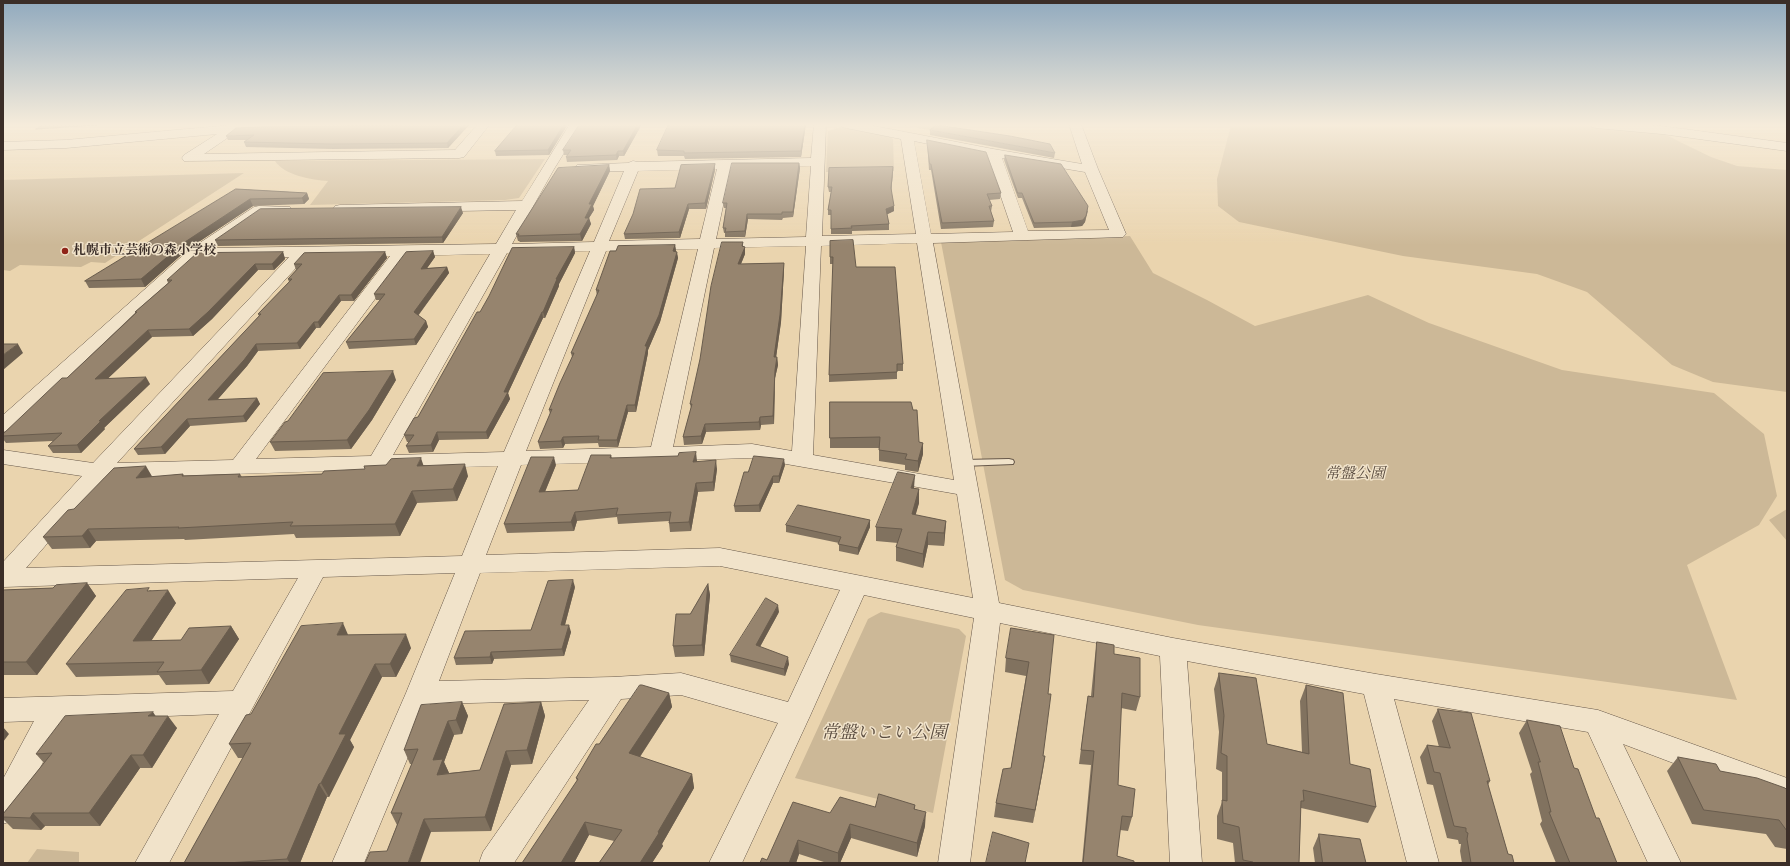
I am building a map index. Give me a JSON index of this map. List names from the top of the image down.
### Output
{
  "parks": ["常盤公園", "常盤いこい公園"],
  "places": ["札幌市立芸術の森小学校"]
}
